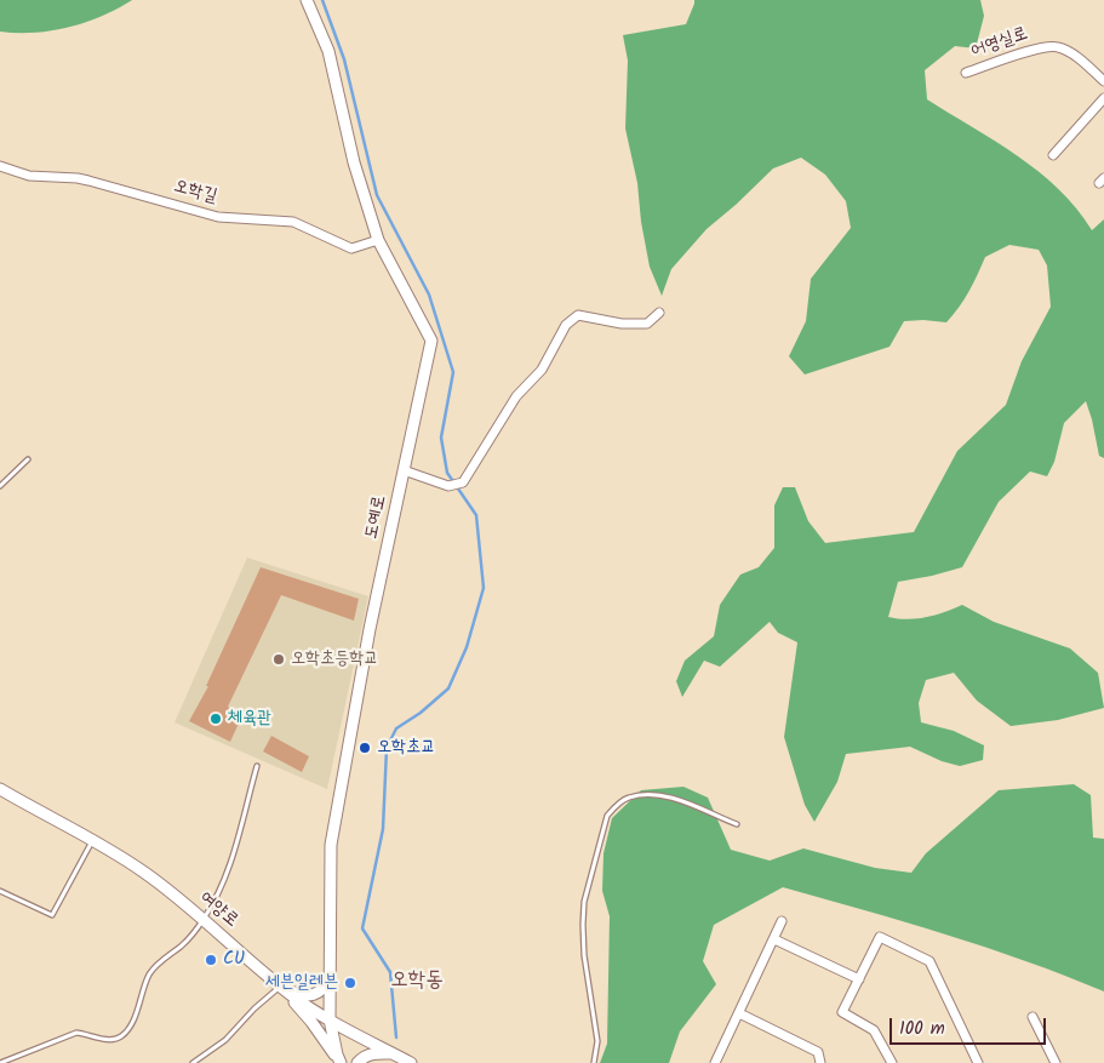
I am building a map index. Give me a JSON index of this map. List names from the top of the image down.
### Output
{
  "streets": {
    "street": [
      "어영실로",
      "오학길",
      "도예로",
      "여양로"
    ]
  },
  "crossings": [
    ["오학길", "도예로"],
    ["도예로", "여양로"]
  ],
  "districts": ["오학동"],
  "places": [
    "오학초등학교",
    "체육관",
    "오학초교",
    "CU",
    "세븐일레븐"
  ],
  "scale_bar": "100 m"
}
